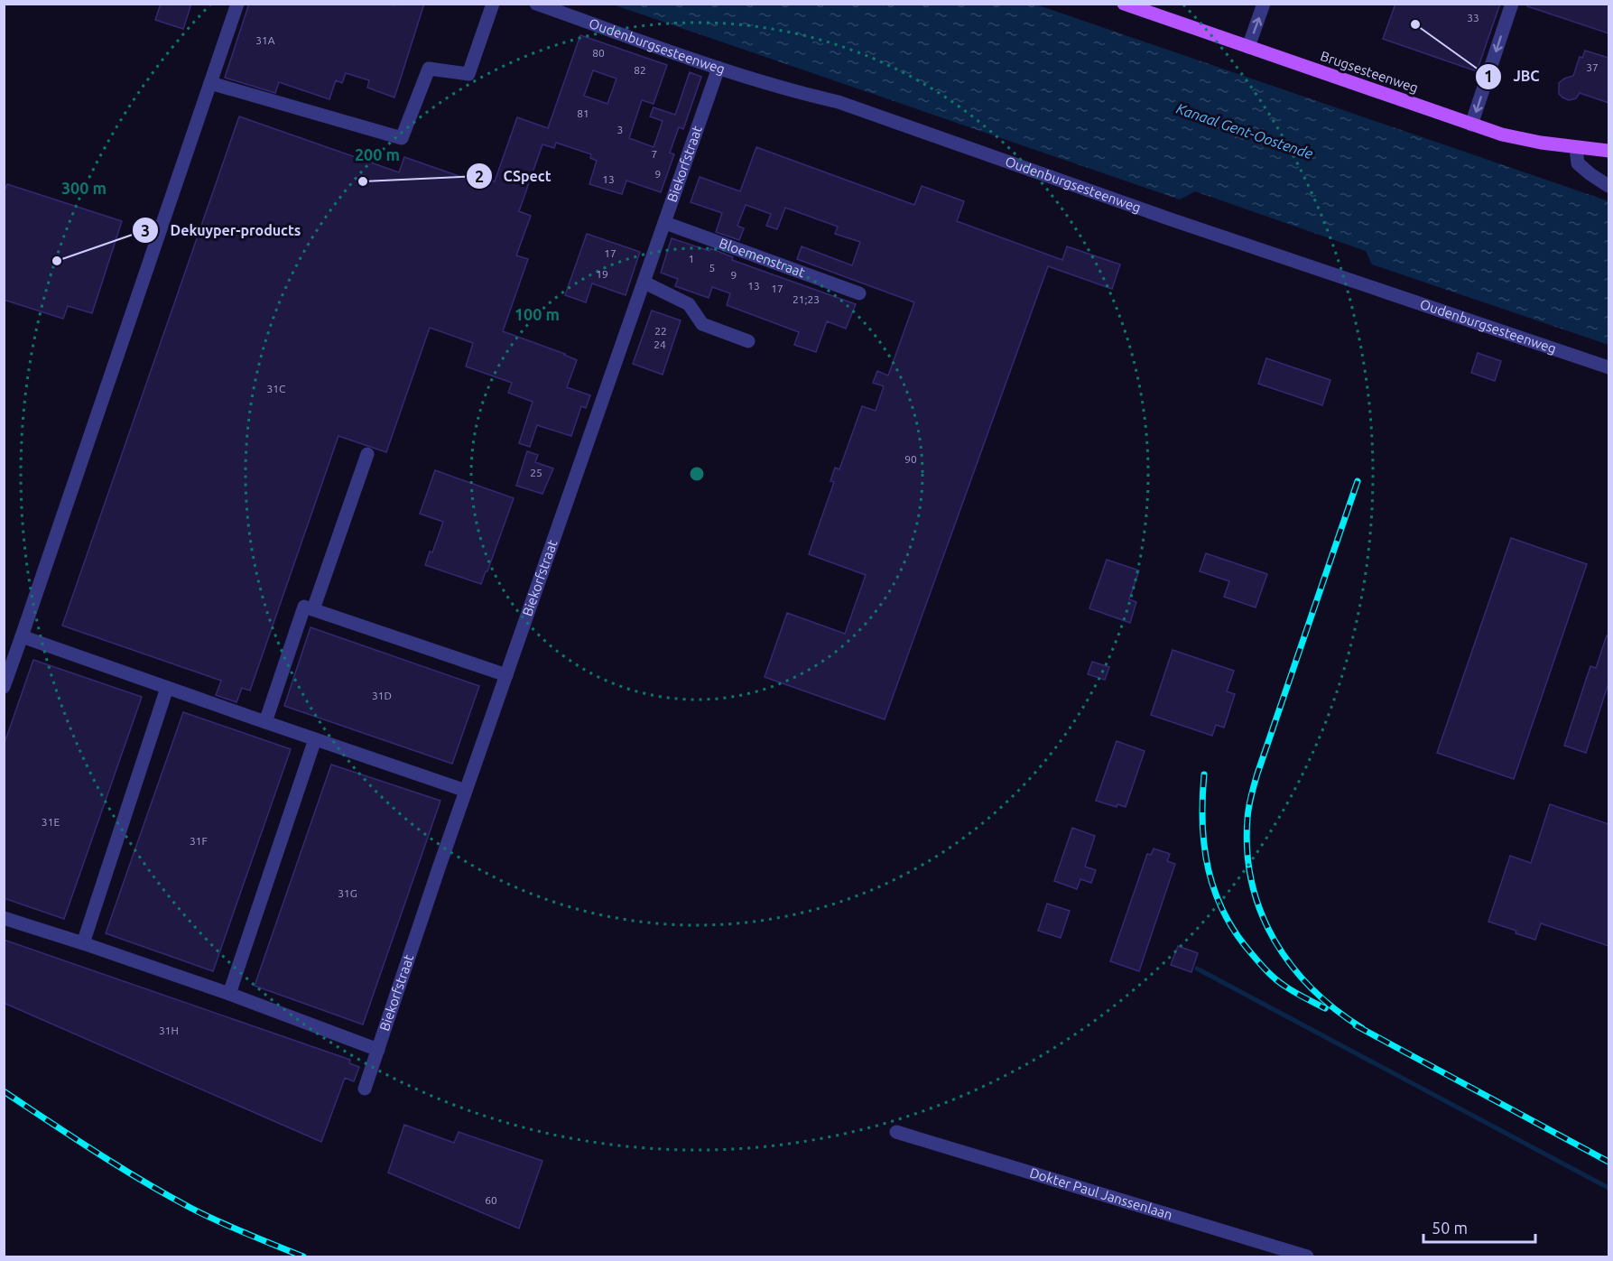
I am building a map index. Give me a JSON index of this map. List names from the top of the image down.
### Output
{
  "streets": {
    "main road": ["Brugsesteenweg"],
    "street": [
      "Oudenburgsesteenweg",
      "Biekorfstraat",
      "Bloemenstraat",
      "Dokter Paul Janssenlaan"
    ]
  },
  "crossings": [
    ["Oudenburgsesteenweg", "Biekorfstraat"],
    ["Biekorfstraat", "Bloemenstraat"]
  ],
  "water": ["Kanaal Gent-Oostende"],
  "places": ["JBC", "CSpect", "Dekuyper-products"],
  "house_numbers": [
    "33",
    "31A",
    "80",
    "37",
    "82",
    "81",
    "3",
    "7",
    "9",
    "13",
    "17",
    "1",
    "5",
    "19",
    "9",
    "13",
    "17",
    "21;23",
    "22",
    "24",
    "31C",
    "90",
    "25",
    "31D",
    "31E",
    "31F",
    "31G",
    "31H",
    "60"
  ],
  "scale_bar": "50 m",
  "rings": ["200 m", "300 m", "100 m"]
}
